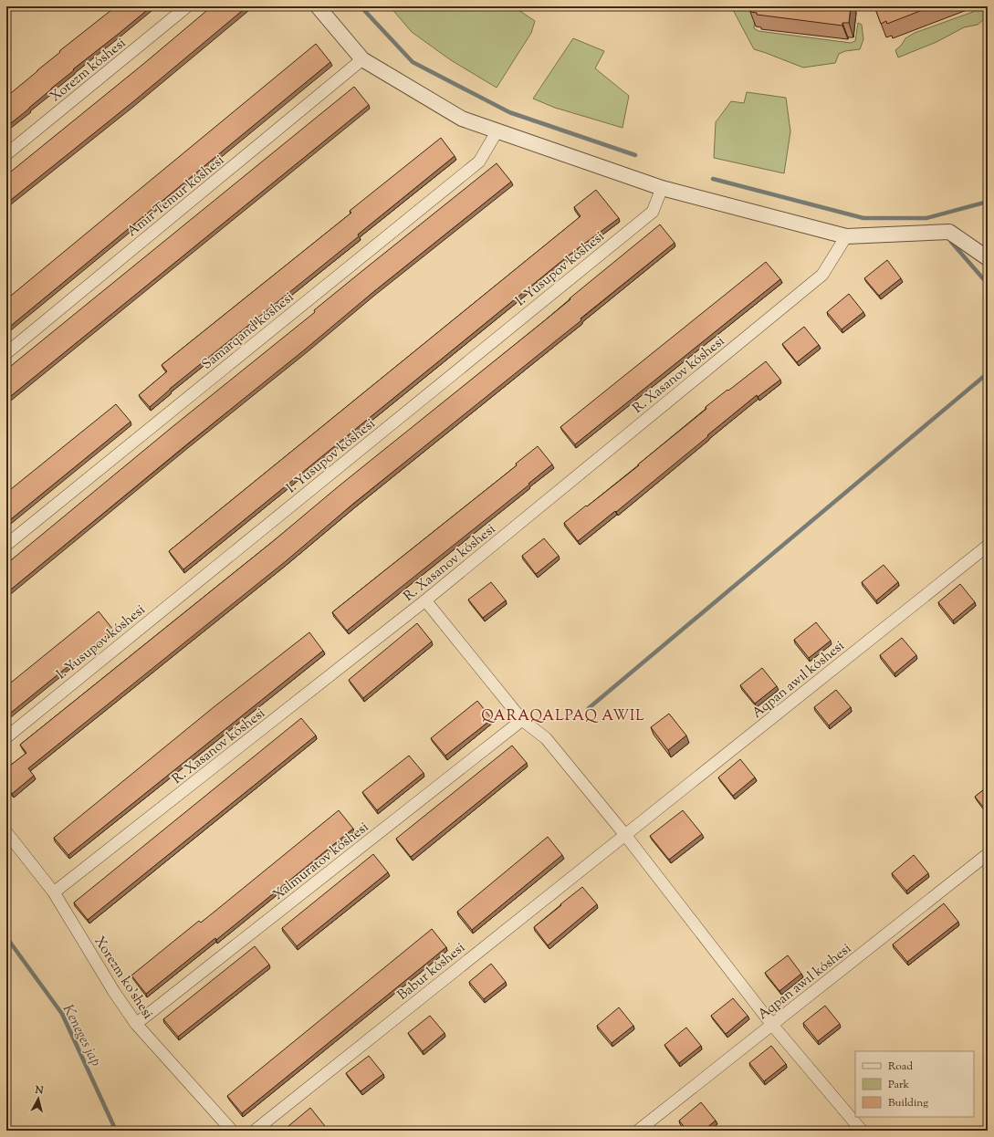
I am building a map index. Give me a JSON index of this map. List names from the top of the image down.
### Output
{
  "streets": {
    "street": [
      "Xorezm kóshesi",
      "Amir Temur kóshesi",
      "I. Yusupov kóshesi",
      "Samarqand kóshesi",
      "R. Xasanov kóshesi",
      "Aqpan awıl kóshesi",
      "Xalmuratov kóshesi",
      "Babur kóshesi",
      "Xorezm ko'shesi"
    ]
  },
  "crossings": [
    ["R. Xasanov kóshesi", "Xorezm ko'shesi"],
    ["Aqpan awıl kóshesi", "Babur kóshesi"],
    ["Xalmuratov kóshesi", "Xorezm ko'shesi"]
  ],
  "districts": ["QARAQALPAQ AWIL"],
  "water": ["Keneges jap"],
  "legend": ["Road", "Park", "Building"],
  "north": "top"
}
